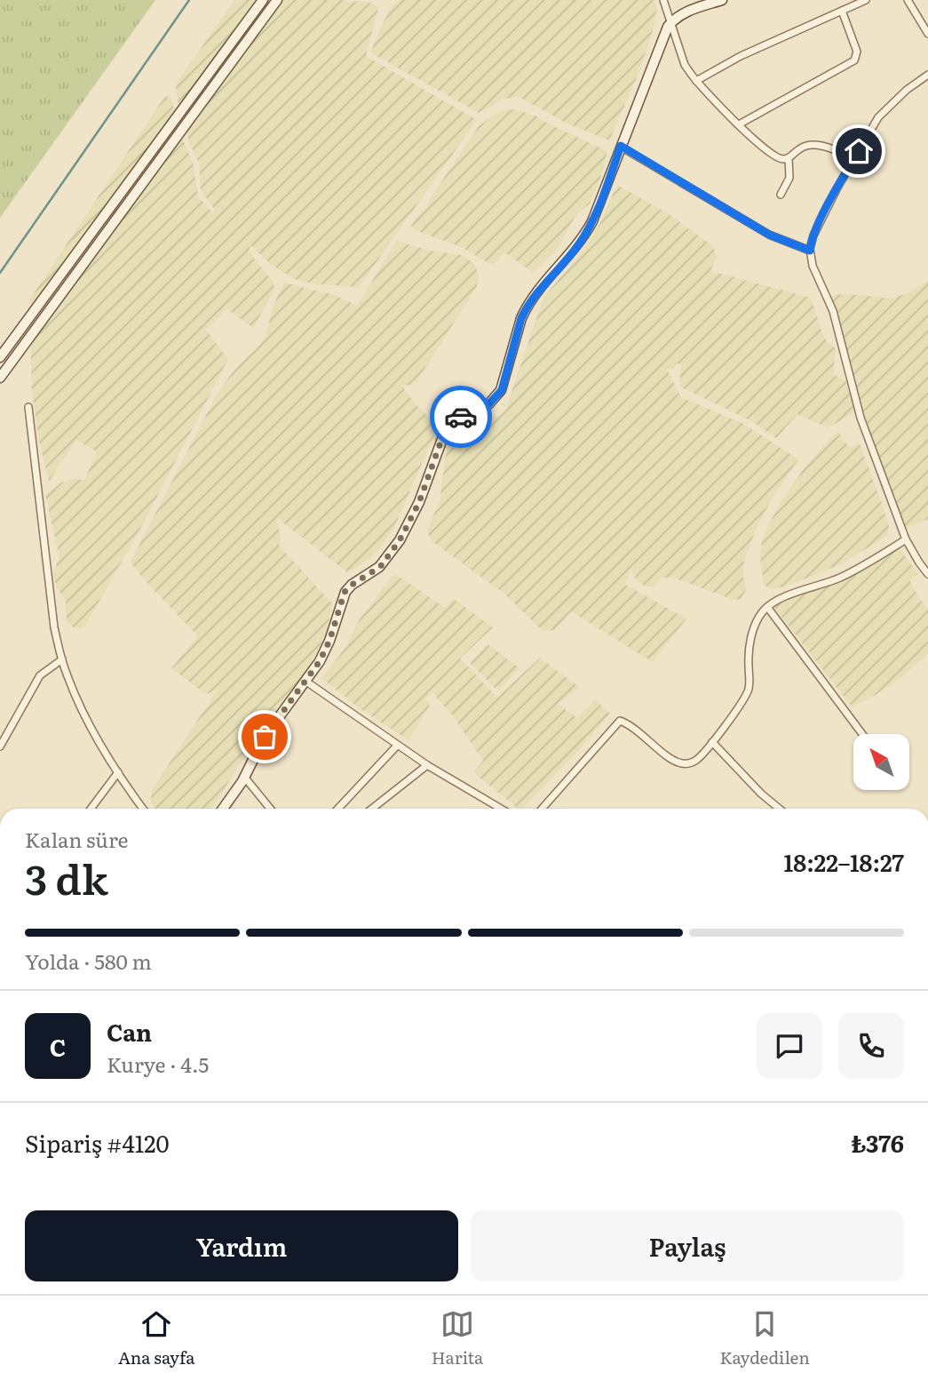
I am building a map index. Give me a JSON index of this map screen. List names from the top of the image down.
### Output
{
  "north": "top left",
  "page": {
    "heading": ["3 dk", "Kalan süre", "18:22–18:27"],
    "panel": [
      "Can",
      "Kurye · 4.5",
      "Sipariş #4120",
      "₺376"
    ],
    "bar": "Yolda · 580 m",
    "round": "C",
    "buttons": ["Yardım", "Paylaş"],
    "tabs": ["Ana sayfa", "Harita", "Kaydedilen"]
  }
}
